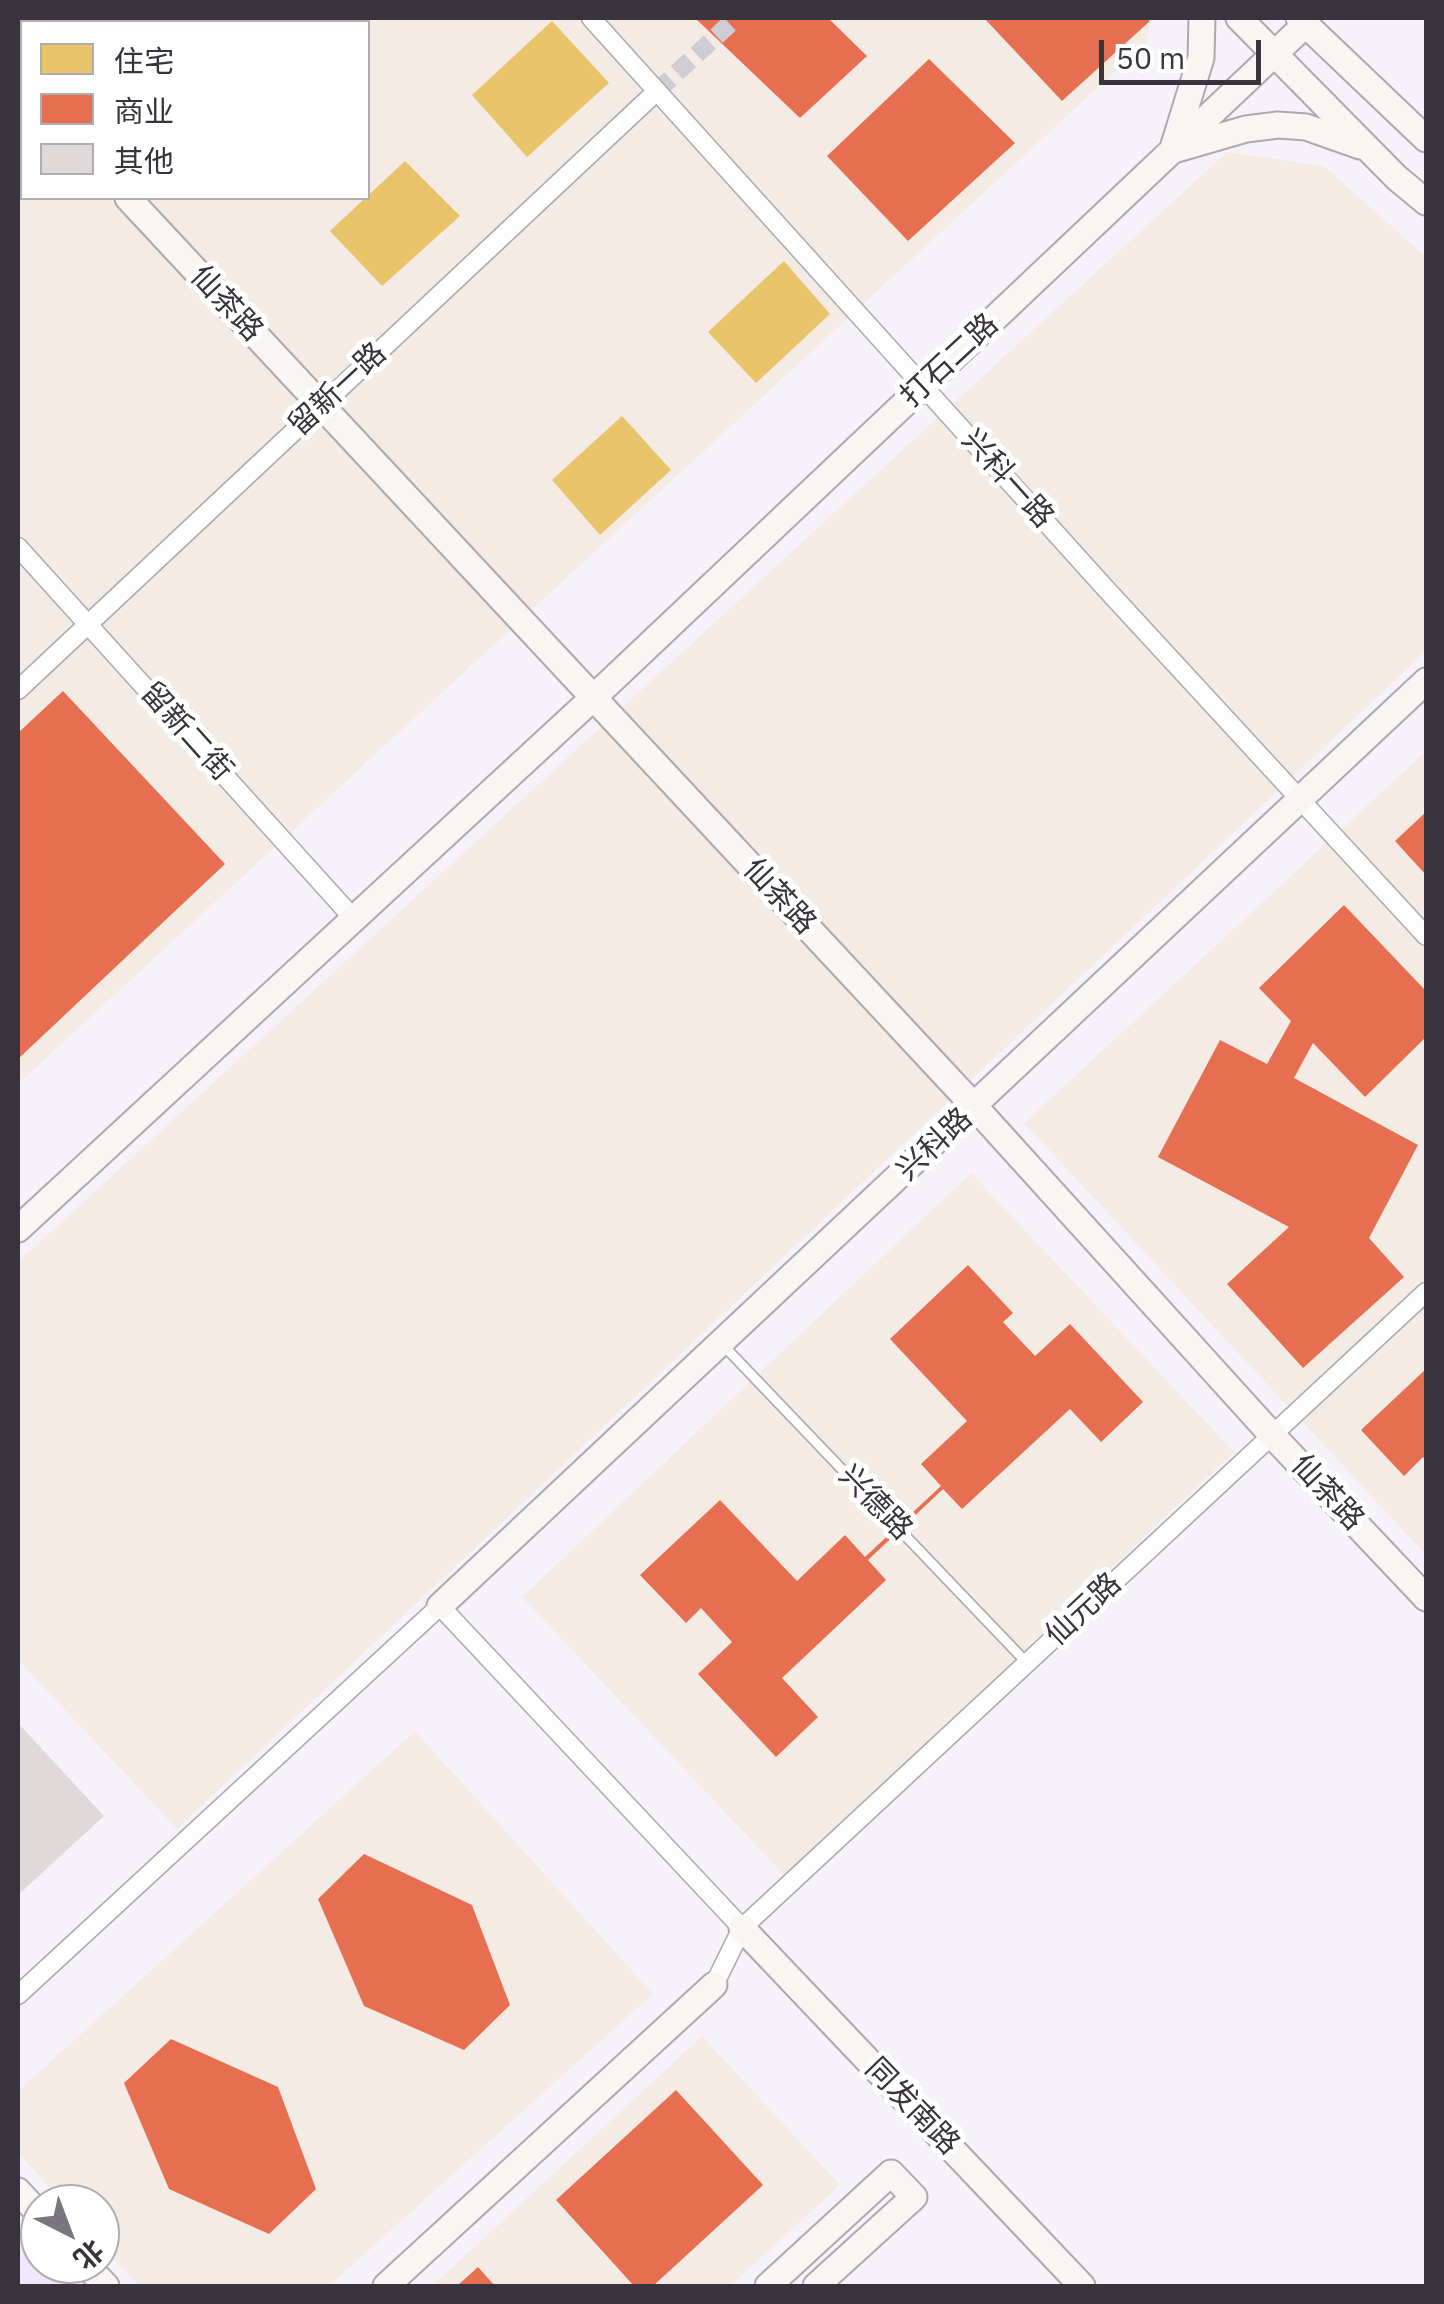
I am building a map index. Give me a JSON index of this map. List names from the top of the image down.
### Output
{
  "streets": {
    "street": [
      "仙茶路",
      "打石二路",
      "留新一路",
      "兴科一路",
      "留新二街",
      "兴科路",
      "仙元路",
      "同发南路"
    ],
    "lane": ["兴德路"]
  },
  "crossings": [
    ["仙茶路", "打石二路"],
    ["仙茶路", "留新一路"],
    ["仙茶路", "兴科路"],
    ["仙茶路", "仙元路"],
    ["打石二路", "兴科一路"],
    ["打石二路", "留新二街"],
    ["留新一路", "兴科一路"],
    ["留新一路", "留新二街"],
    ["兴科一路", "兴科路"],
    ["兴科路", "兴德路"],
    ["兴德路", "仙元路"],
    ["仙元路", "同发南路"]
  ],
  "legend": ["住宅", "商业", "其他"],
  "scale_bar": "50 m",
  "north": "bottom right"
}
